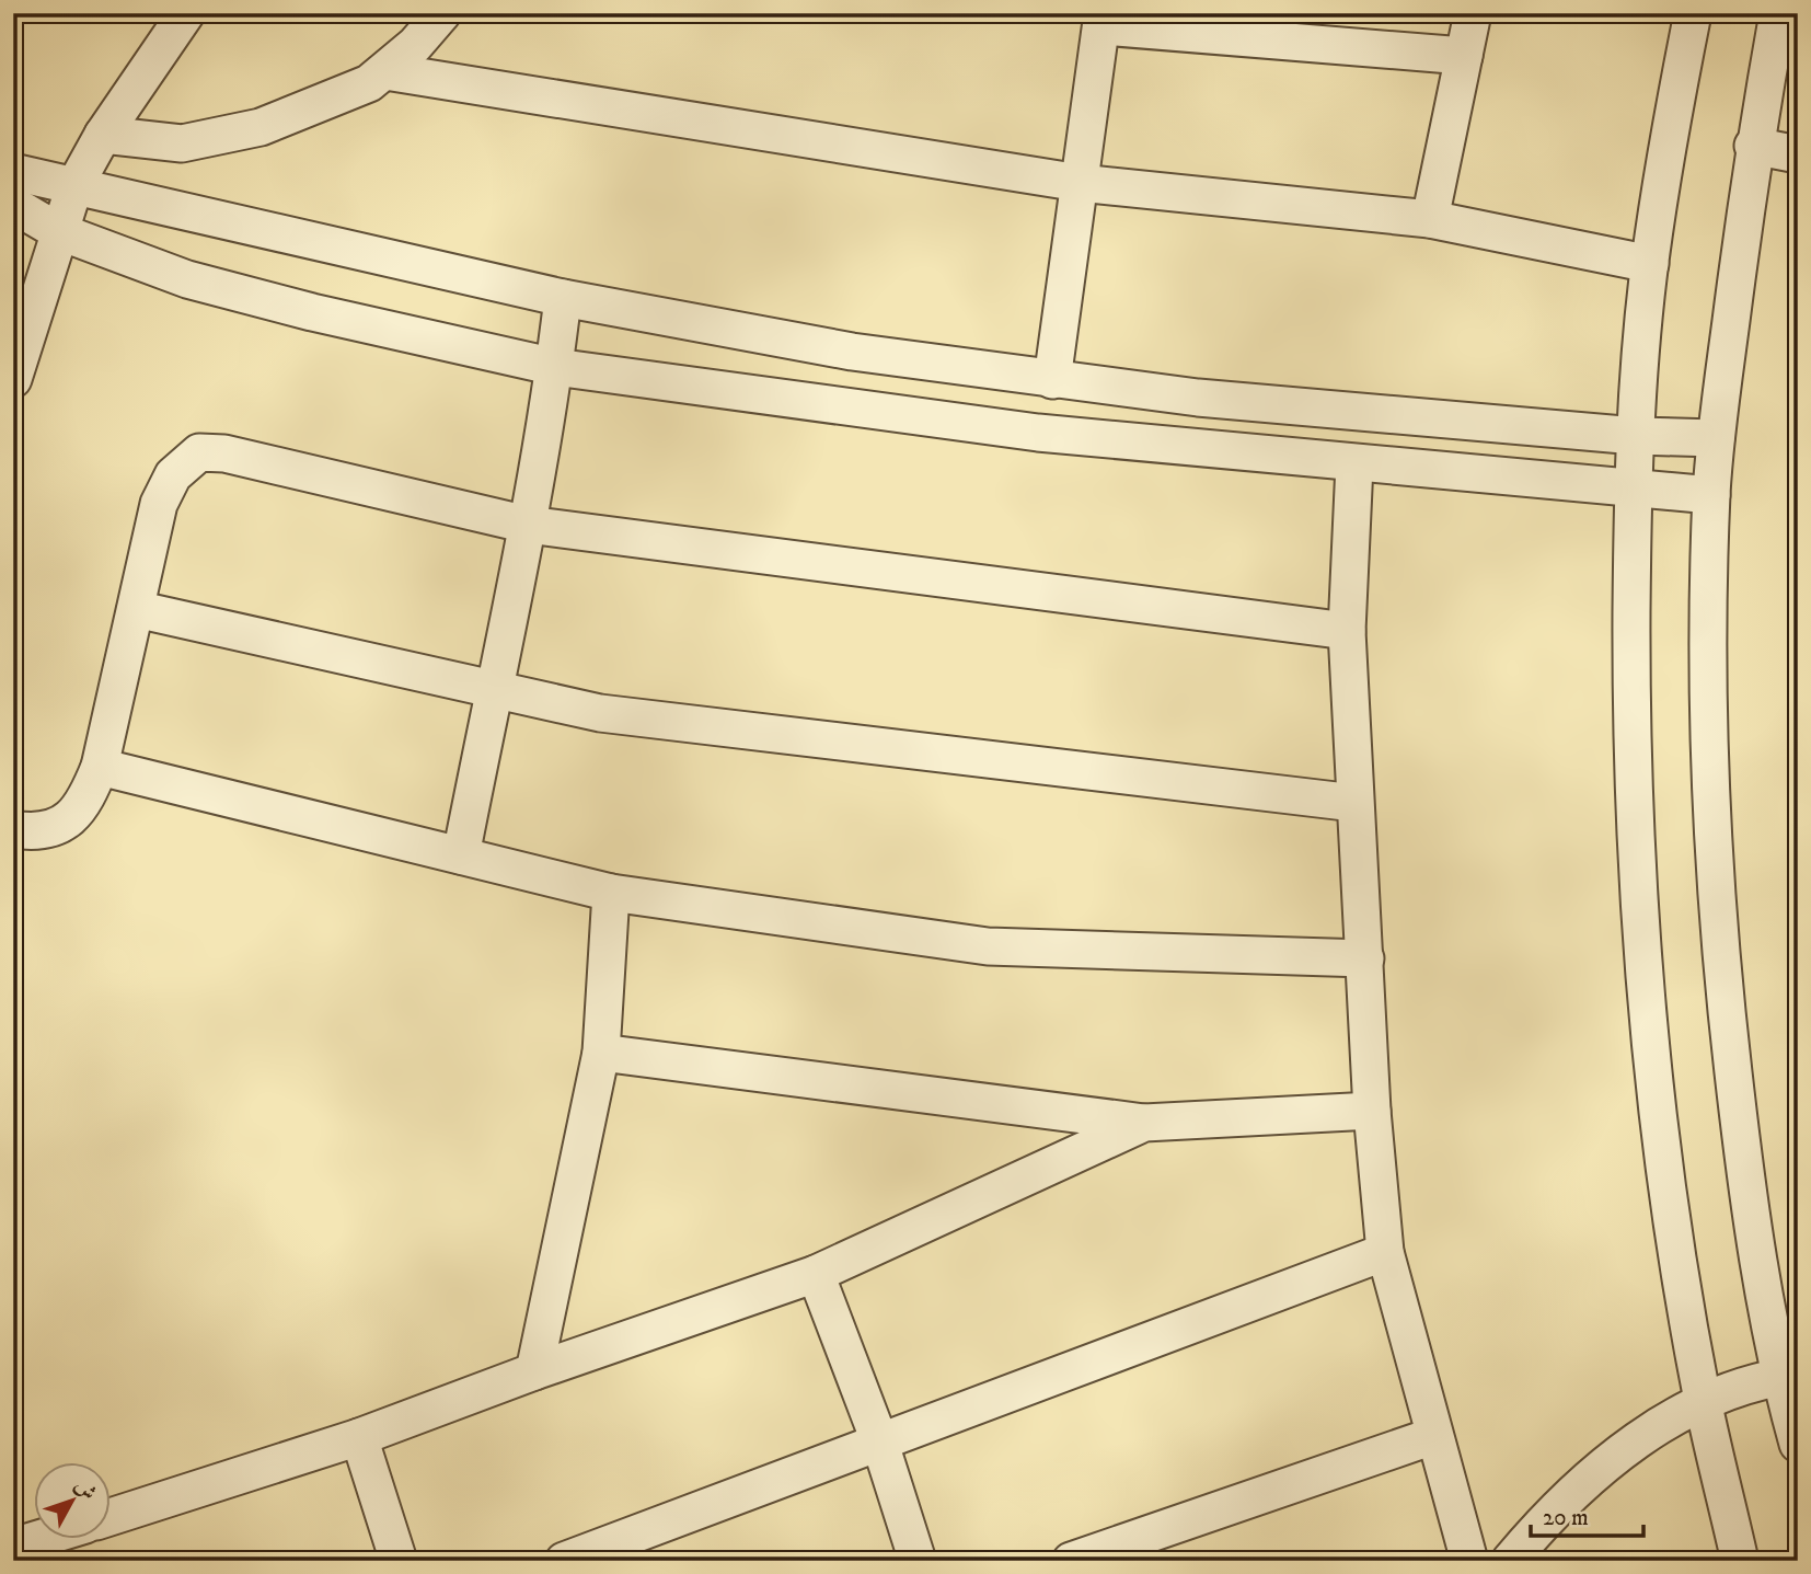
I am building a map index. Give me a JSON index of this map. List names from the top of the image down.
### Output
{
  "scale_bar": "20 m",
  "north": "top right"
}
